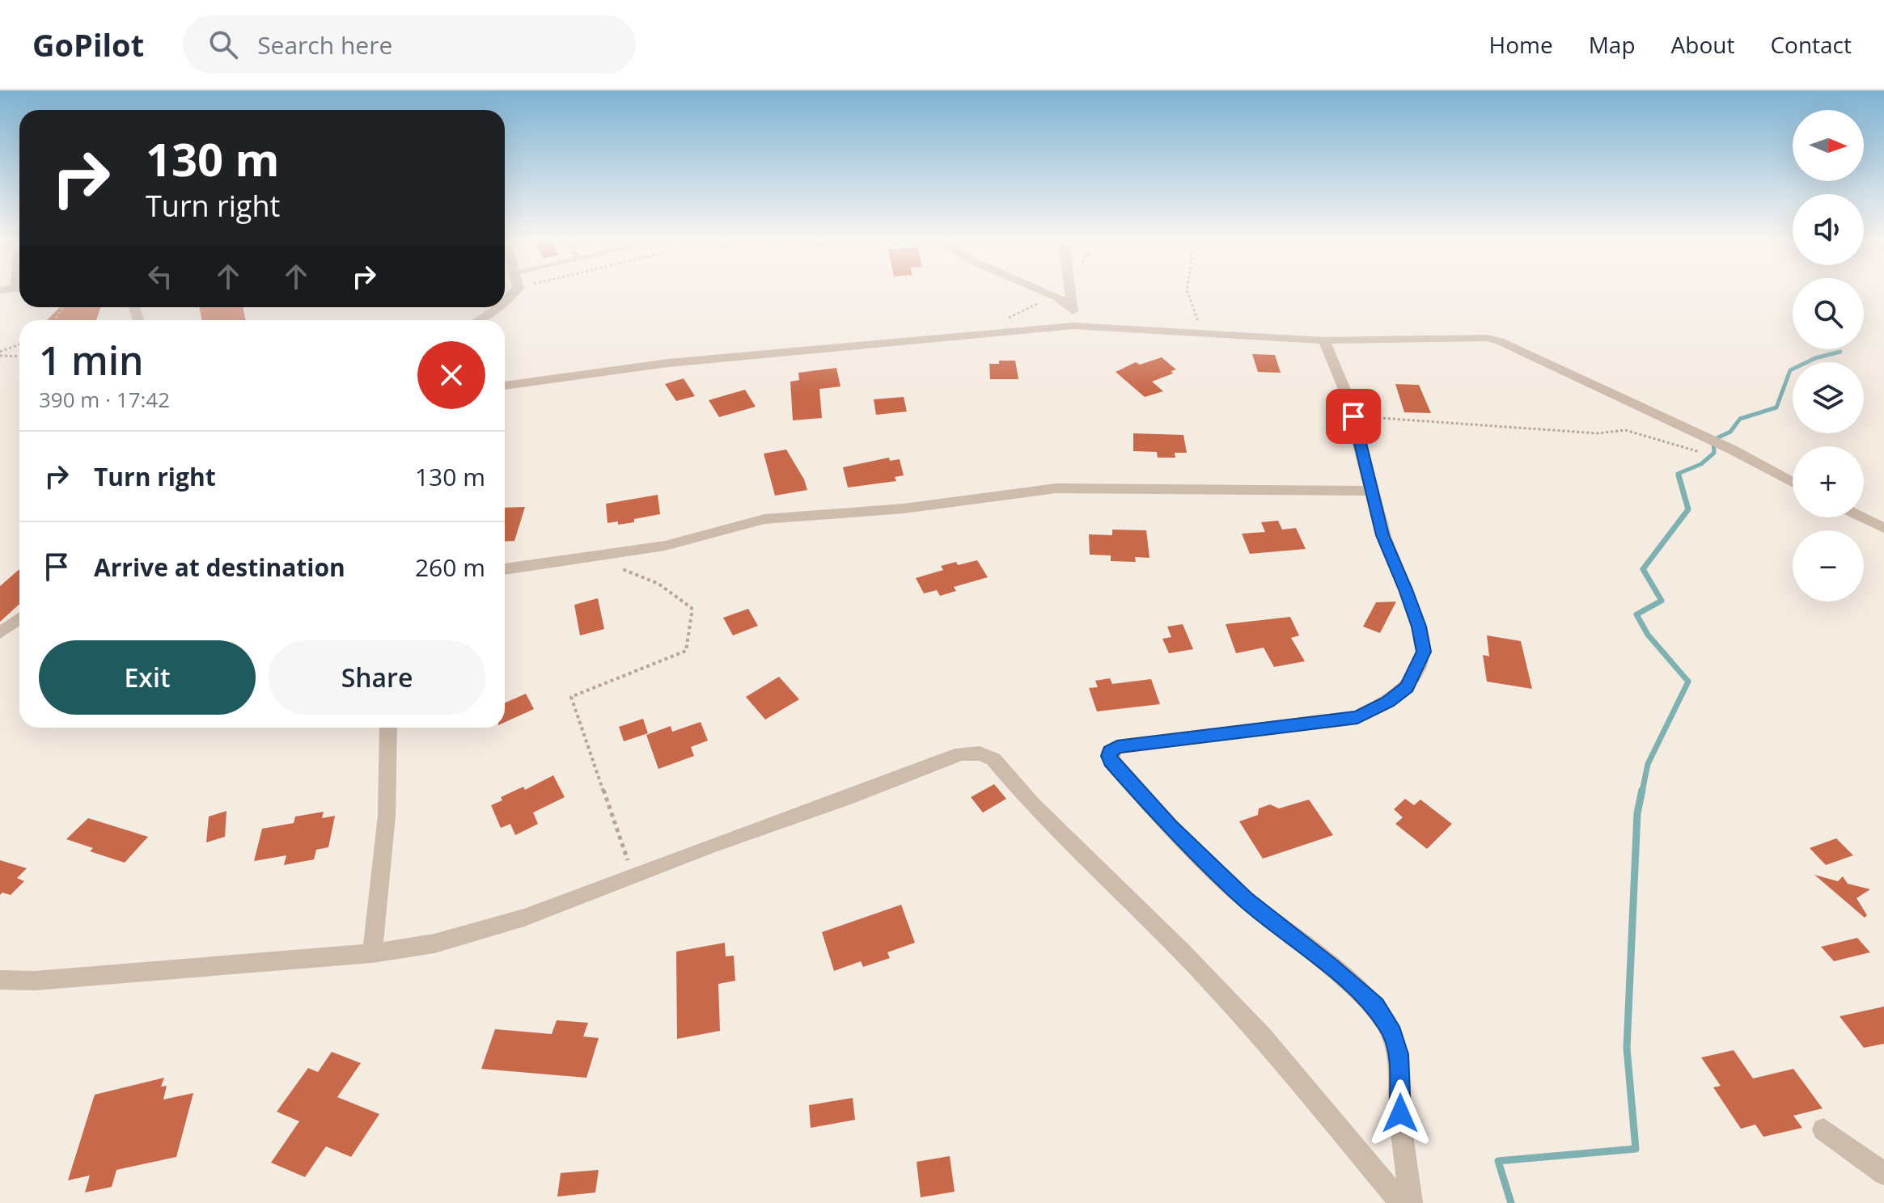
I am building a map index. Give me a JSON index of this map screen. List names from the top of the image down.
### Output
{
  "north": "right",
  "page": {
    "header": "GoPilot",
    "search": "Search here",
    "nav": [
      "Home",
      "Map",
      "About",
      "Contact"
    ],
    "map_buttons": ["+", "−"],
    "turn": ["130 m", "Turn right"],
    "heading": ["1 min", "390 m · 17:42"],
    "list": [
      {
        "name": "Turn right",
        "value": "130 m"
      },
      {
        "name": "Arrive at destination",
        "value": "260 m"
      }
    ],
    "buttons": ["Exit", "Share"]
  }
}
